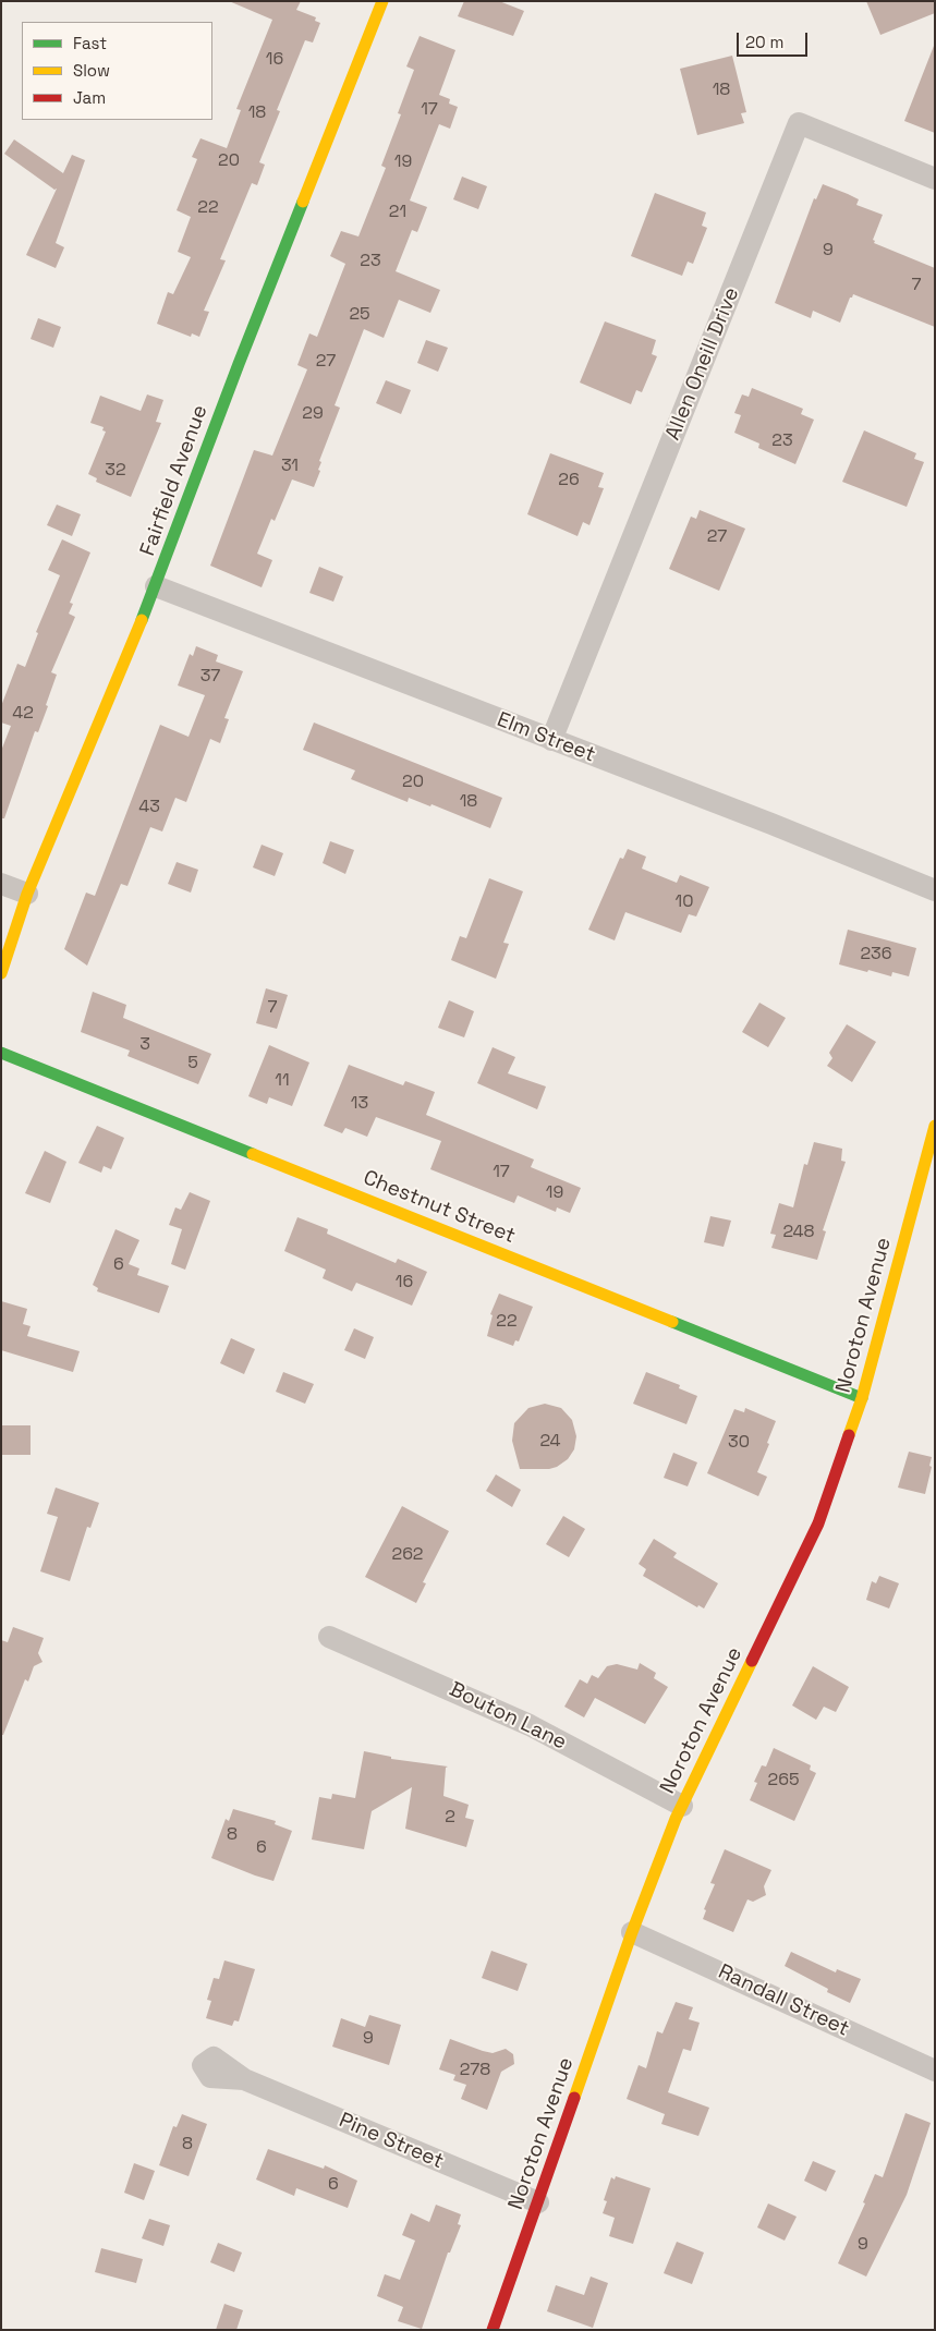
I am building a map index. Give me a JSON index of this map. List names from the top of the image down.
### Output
{
  "streets": {
    "street": [
      "Allen Oneill Drive",
      "Fairfield Avenue",
      "Elm Street",
      "Chestnut Street",
      "Noroton Avenue",
      "Bouton Lane",
      "Randall Street",
      "Pine Street"
    ]
  },
  "crossings": [
    ["Allen Oneill Drive", "Elm Street"],
    ["Fairfield Avenue", "Elm Street"],
    ["Chestnut Street", "Noroton Avenue"],
    ["Noroton Avenue", "Bouton Lane"],
    ["Noroton Avenue", "Randall Street"],
    ["Noroton Avenue", "Pine Street"]
  ],
  "house_numbers": [
    "16",
    "18",
    "17",
    "18",
    "20",
    "19",
    "22",
    "21",
    "9",
    "23",
    "7",
    "25",
    "27",
    "29",
    "23",
    "31",
    "32",
    "26",
    "27",
    "37",
    "42",
    "20",
    "18",
    "43",
    "10",
    "236",
    "7",
    "3",
    "5",
    "11",
    "13",
    "17",
    "19",
    "248",
    "6",
    "16",
    "22",
    "24",
    "30",
    "262",
    "265",
    "2",
    "8",
    "6",
    "9",
    "278",
    "8",
    "6",
    "9"
  ],
  "legend": ["Fast", "Slow", "Jam"],
  "scale_bar": "20 m"
}
